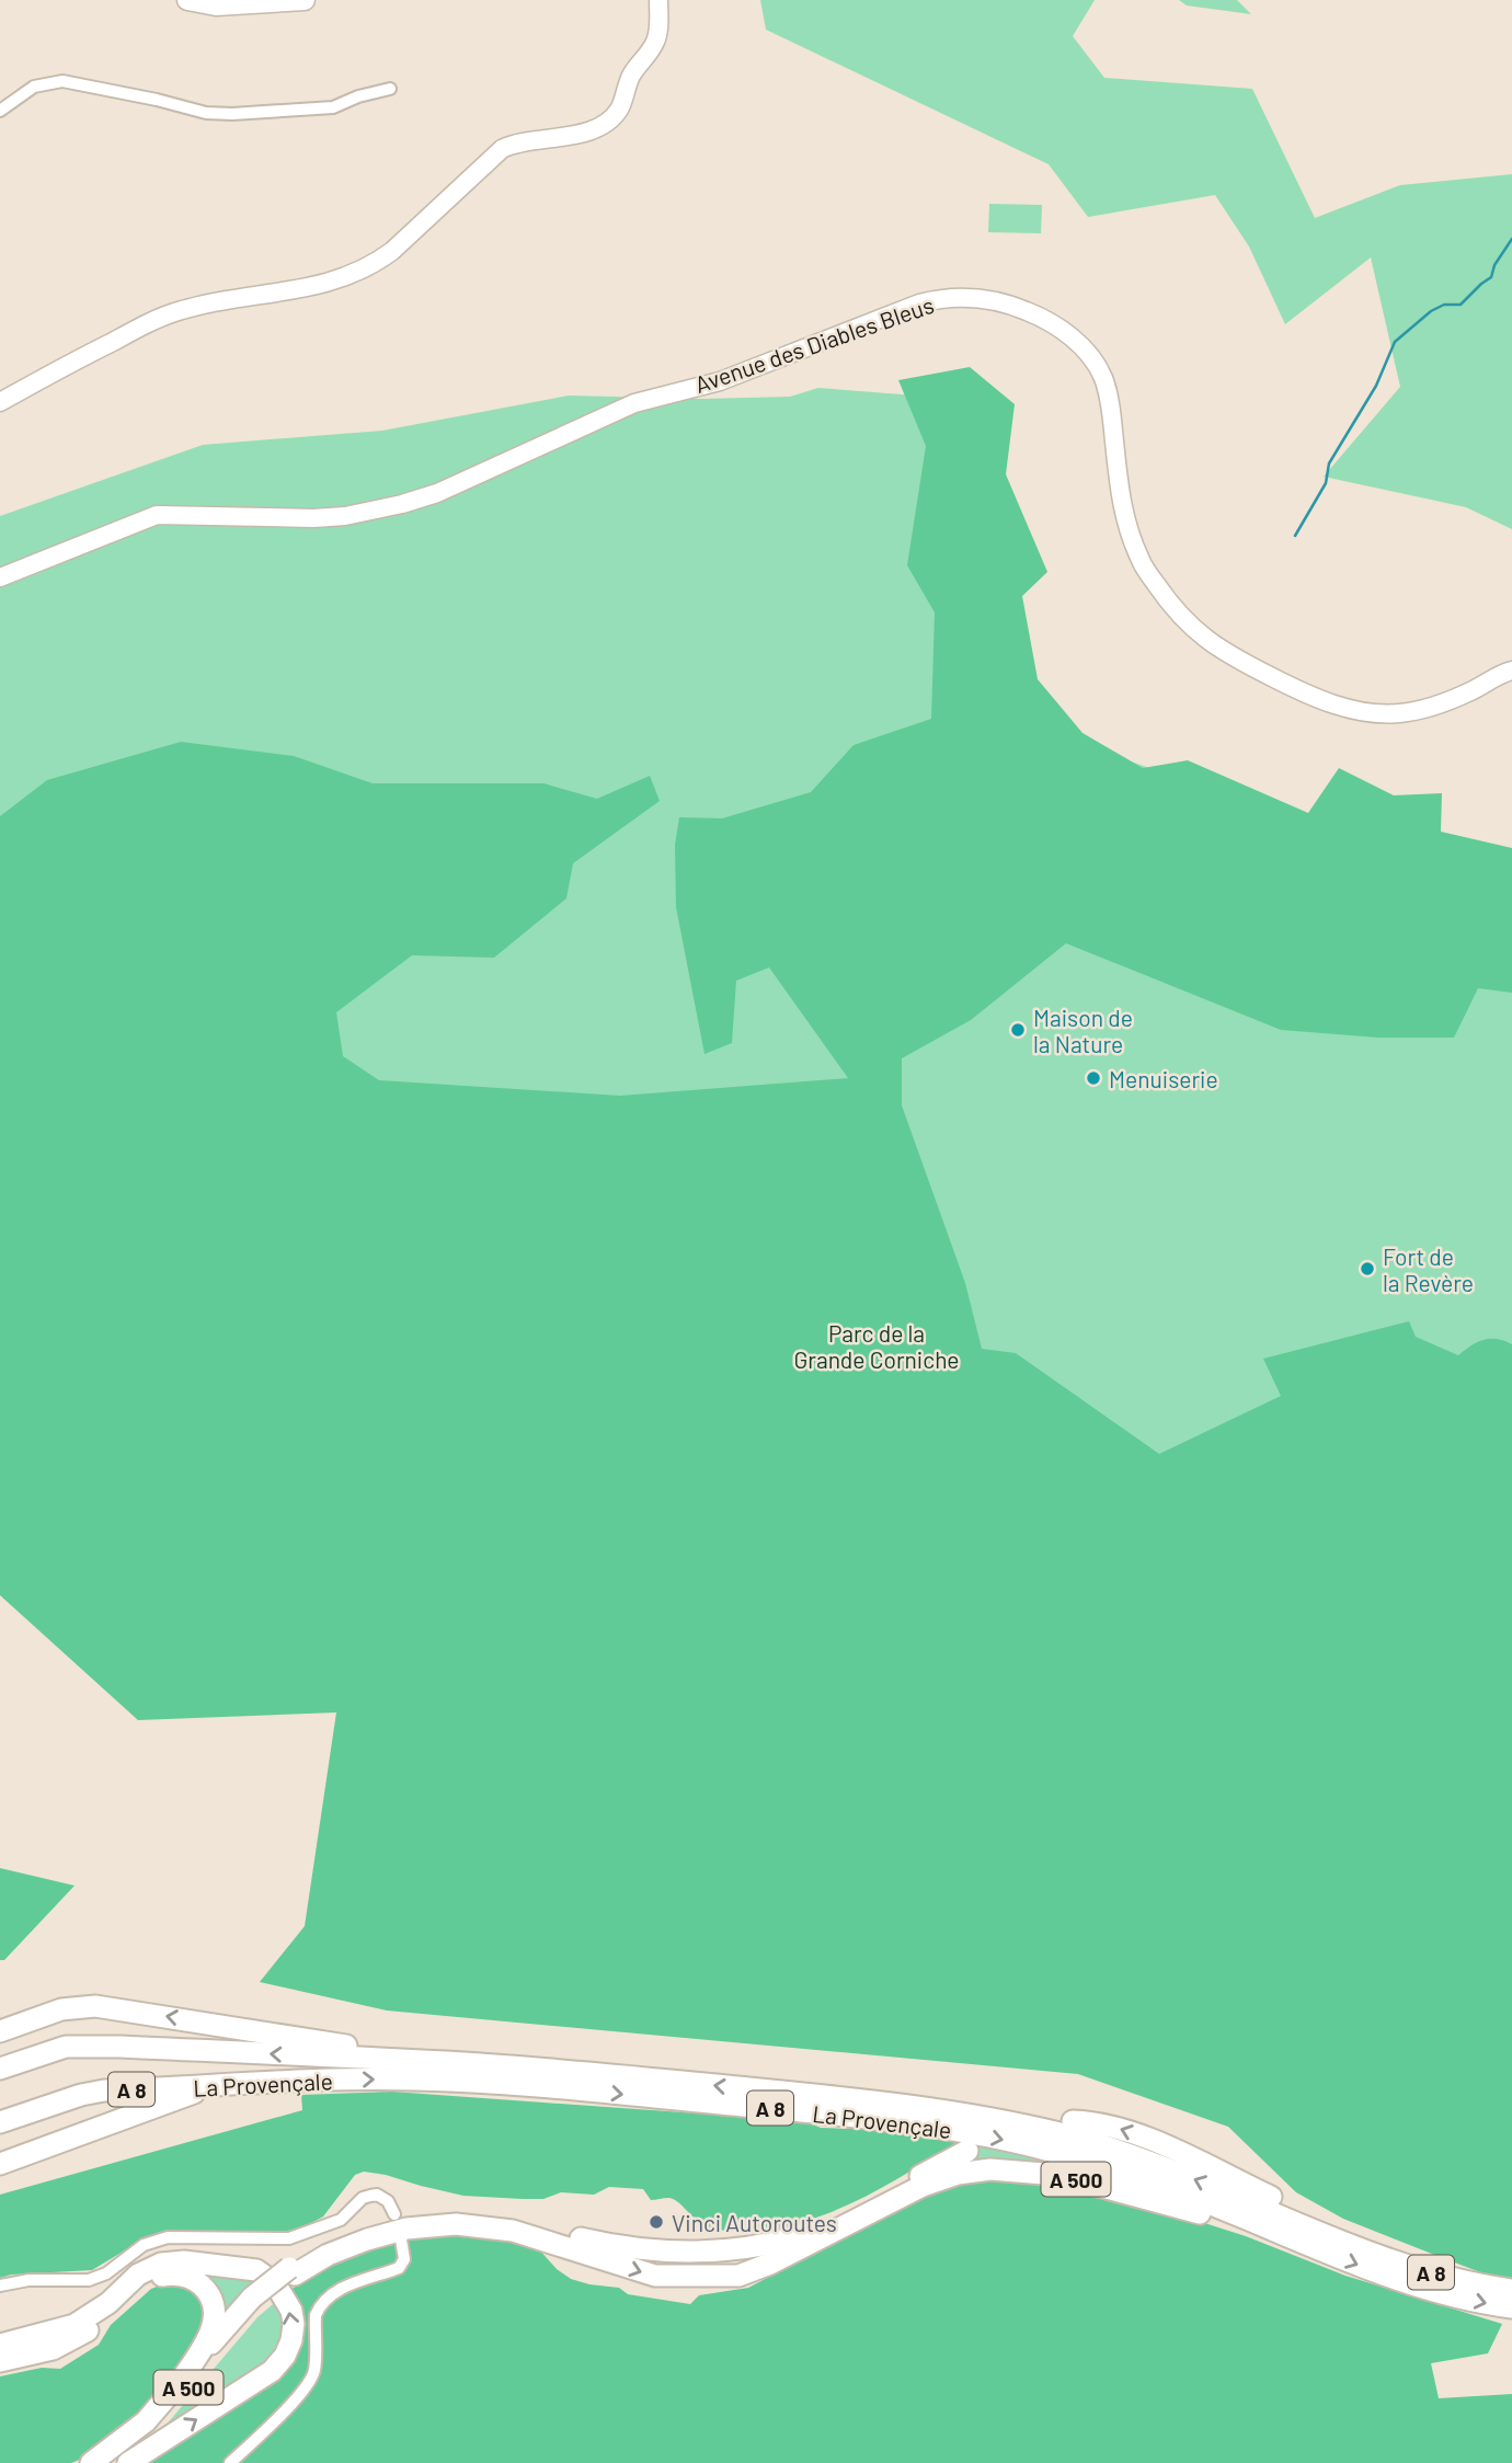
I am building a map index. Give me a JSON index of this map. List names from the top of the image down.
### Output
{
  "streets": {
    "highway": ["La Provençale", "A 8", "A 500"],
    "main road": ["Avenue des Diables Bleus"]
  },
  "crossings": [
    ["La Provençale", "A 500"]
  ],
  "parks": ["Parc de la Grande Corniche"],
  "places": [
    "Maison de la Nature",
    "Menuiserie",
    "Fort de la Revère",
    "Vinci Autoroutes"
  ]
}
